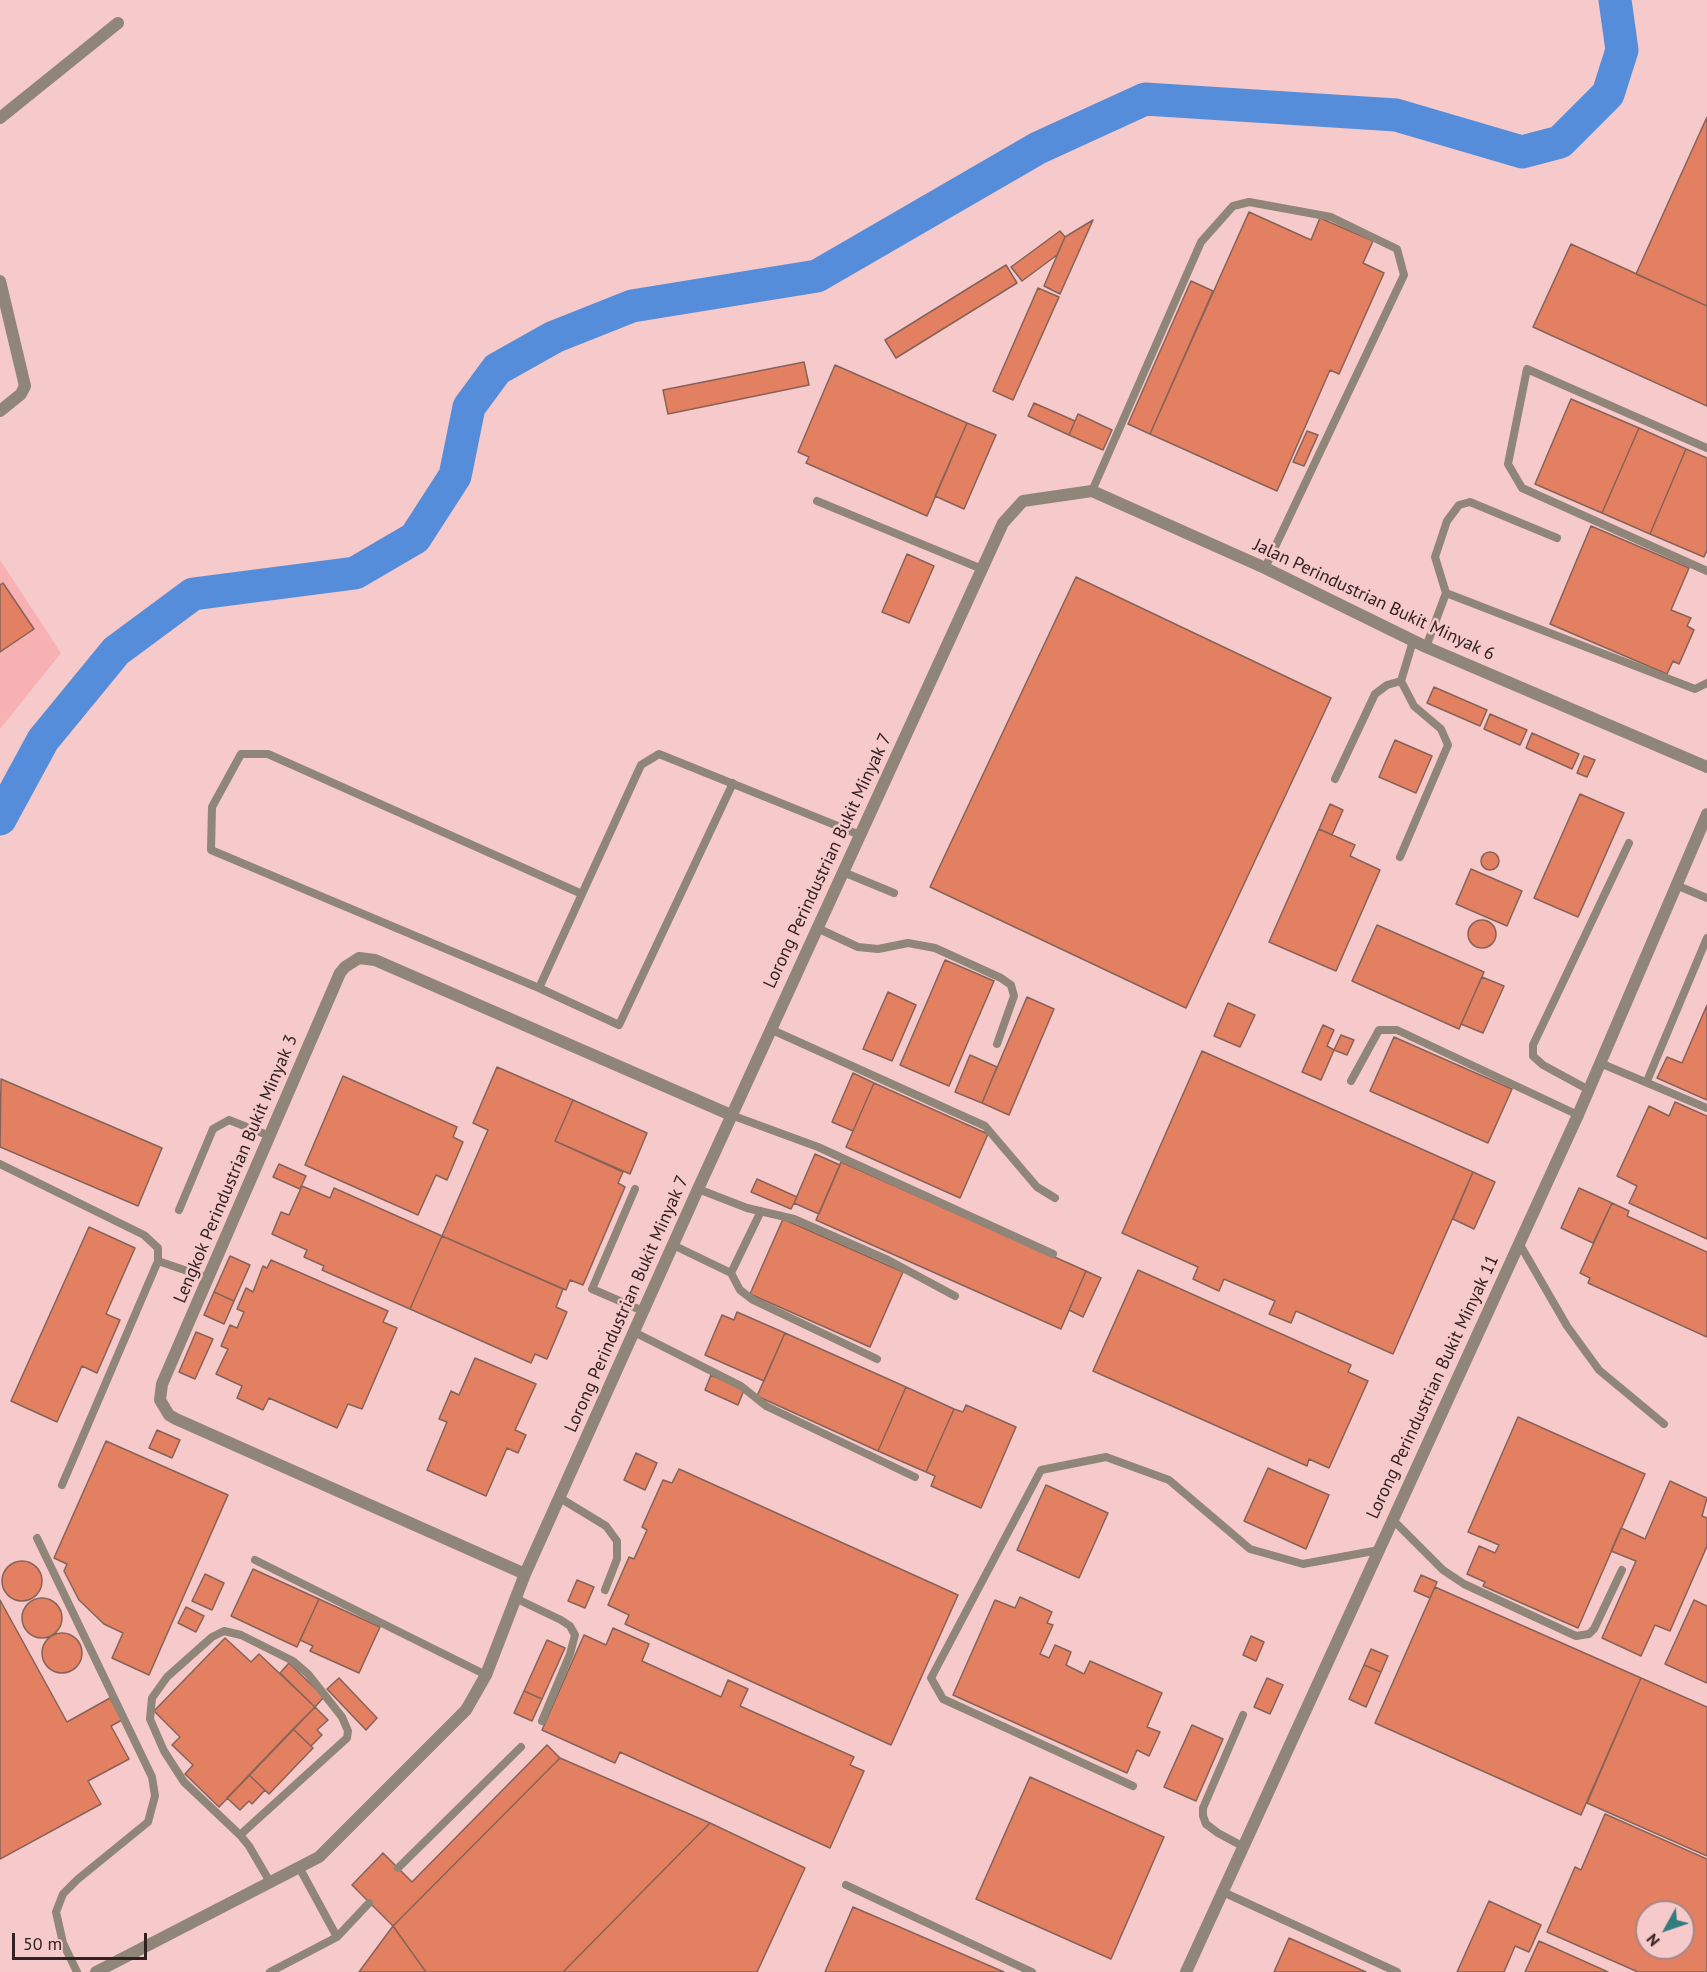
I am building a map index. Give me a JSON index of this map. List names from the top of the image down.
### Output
{
  "streets": {
    "street": [
      "Jalan Perindustrian Bukit Minyak 6",
      "Lorong Perindustrian Bukit Minyak 7",
      "Lengkok Perindustrian Bukit Minyak 3",
      "Lorong Perindustrian Bukit Minyak 11"
    ]
  },
  "crossings": [
    ["Jalan Perindustrian Bukit Minyak 6", "Lorong Perindustrian Bukit Minyak 7"],
    ["Lorong Perindustrian Bukit Minyak 7", "Lengkok Perindustrian Bukit Minyak 3"]
  ],
  "scale_bar": "50 m",
  "north": "bottom left"
}
